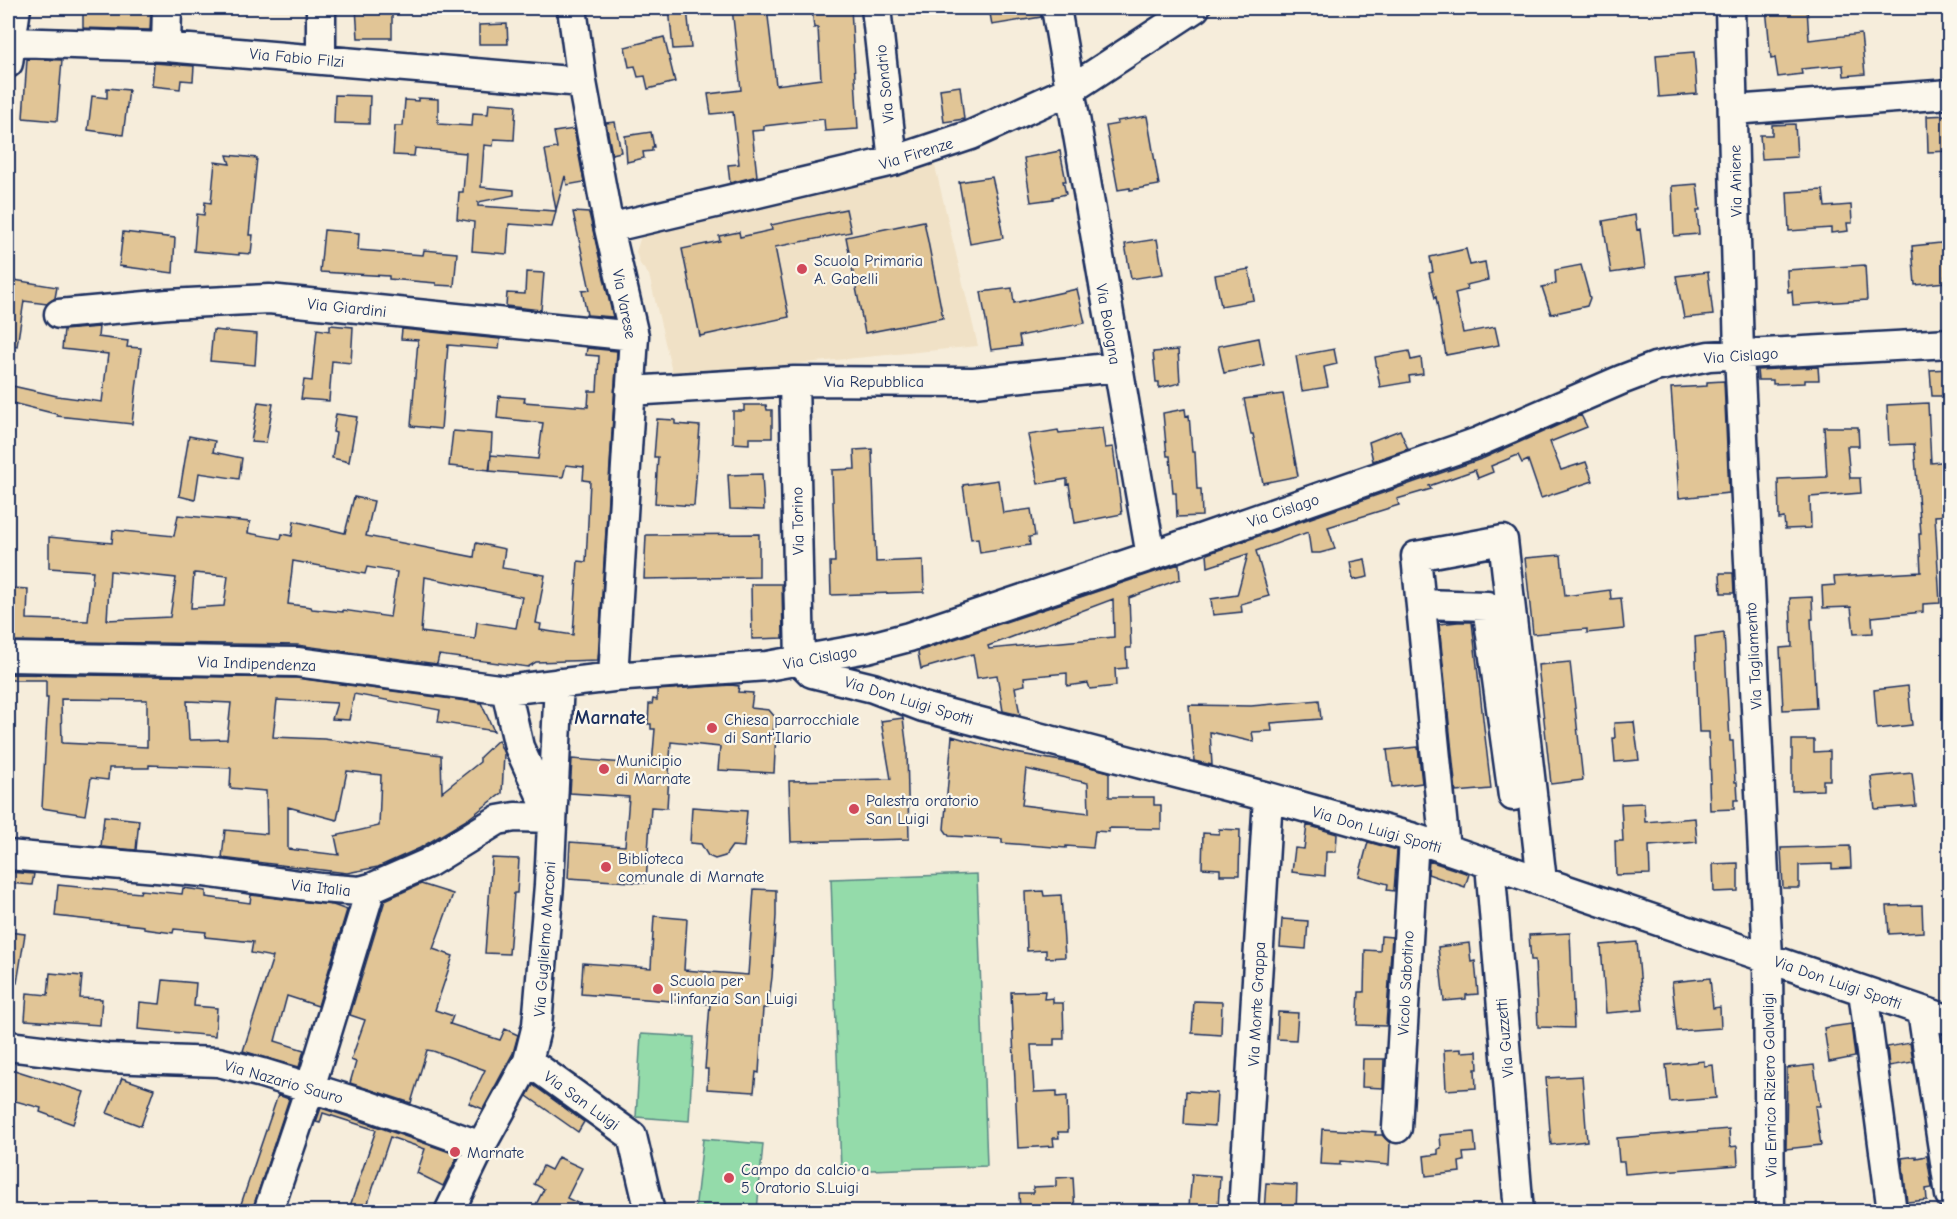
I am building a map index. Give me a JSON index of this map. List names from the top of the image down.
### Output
{
  "streets": {
    "street": [
      "Via Fabio Filzi",
      "Via Sondrio",
      "Via Firenze",
      "Via Aniene",
      "Via Varese",
      "Via Giardini",
      "Via Bologna",
      "Via Cislago",
      "Via Repubblica",
      "Via Torino",
      "Via Tagliamento",
      "Via Indipendenza",
      "Via Don Luigi Spotti",
      "Via Italia",
      "Via Guglielmo Marconi",
      "Vicolo Sabotino",
      "Via Monte Grappa",
      "Via Guzzetti",
      "Via Nazario Sauro",
      "Via Enrico Riziero Galvaligi",
      "Via San Luigi"
    ]
  },
  "crossings": [
    ["Via Fabio Filzi", "Via Varese"],
    ["Via Sondrio", "Via Firenze"],
    ["Via Firenze", "Via Varese"],
    ["Via Firenze", "Via Bologna"],
    ["Via Aniene", "Via Cislago"],
    ["Via Aniene", "Via Tagliamento"],
    ["Via Varese", "Via Giardini"],
    ["Via Varese", "Via Cislago"],
    ["Via Varese", "Via Repubblica"],
    ["Via Bologna", "Via Cislago"],
    ["Via Bologna", "Via Repubblica"],
    ["Via Cislago", "Via Torino"],
    ["Via Cislago", "Via Tagliamento"],
    ["Via Cislago", "Via Indipendenza"],
    ["Via Cislago", "Via Don Luigi Spotti"],
    ["Via Cislago", "Via Guglielmo Marconi"],
    ["Via Repubblica", "Via Torino"],
    ["Via Torino", "Via Don Luigi Spotti"],
    ["Via Tagliamento", "Via Don Luigi Spotti"],
    ["Via Tagliamento", "Via Enrico Riziero Galvaligi"],
    ["Via Indipendenza", "Via Guglielmo Marconi"],
    ["Via Don Luigi Spotti", "Vicolo Sabotino"],
    ["Via Don Luigi Spotti", "Via Monte Grappa"],
    ["Via Don Luigi Spotti", "Via Guzzetti"],
    ["Via Don Luigi Spotti", "Via Enrico Riziero Galvaligi"],
    ["Via Italia", "Via Guglielmo Marconi"],
    ["Via Guglielmo Marconi", "Via Nazario Sauro"],
    ["Via Guglielmo Marconi", "Via San Luigi"]
  ],
  "districts": ["Marnate"],
  "places": [
    "Scuola Primaria A. Gabelli",
    "Chiesa parrocchiale di Sant'Ilario",
    "Municipio di Marnate",
    "Palestra oratorio San Luigi",
    "Biblioteca comunale di Marnate",
    "Scuola per l'infanzia San Luigi",
    "Marnate",
    "Campo da calcio a 5 Oratorio S.Luigi"
  ]
}
